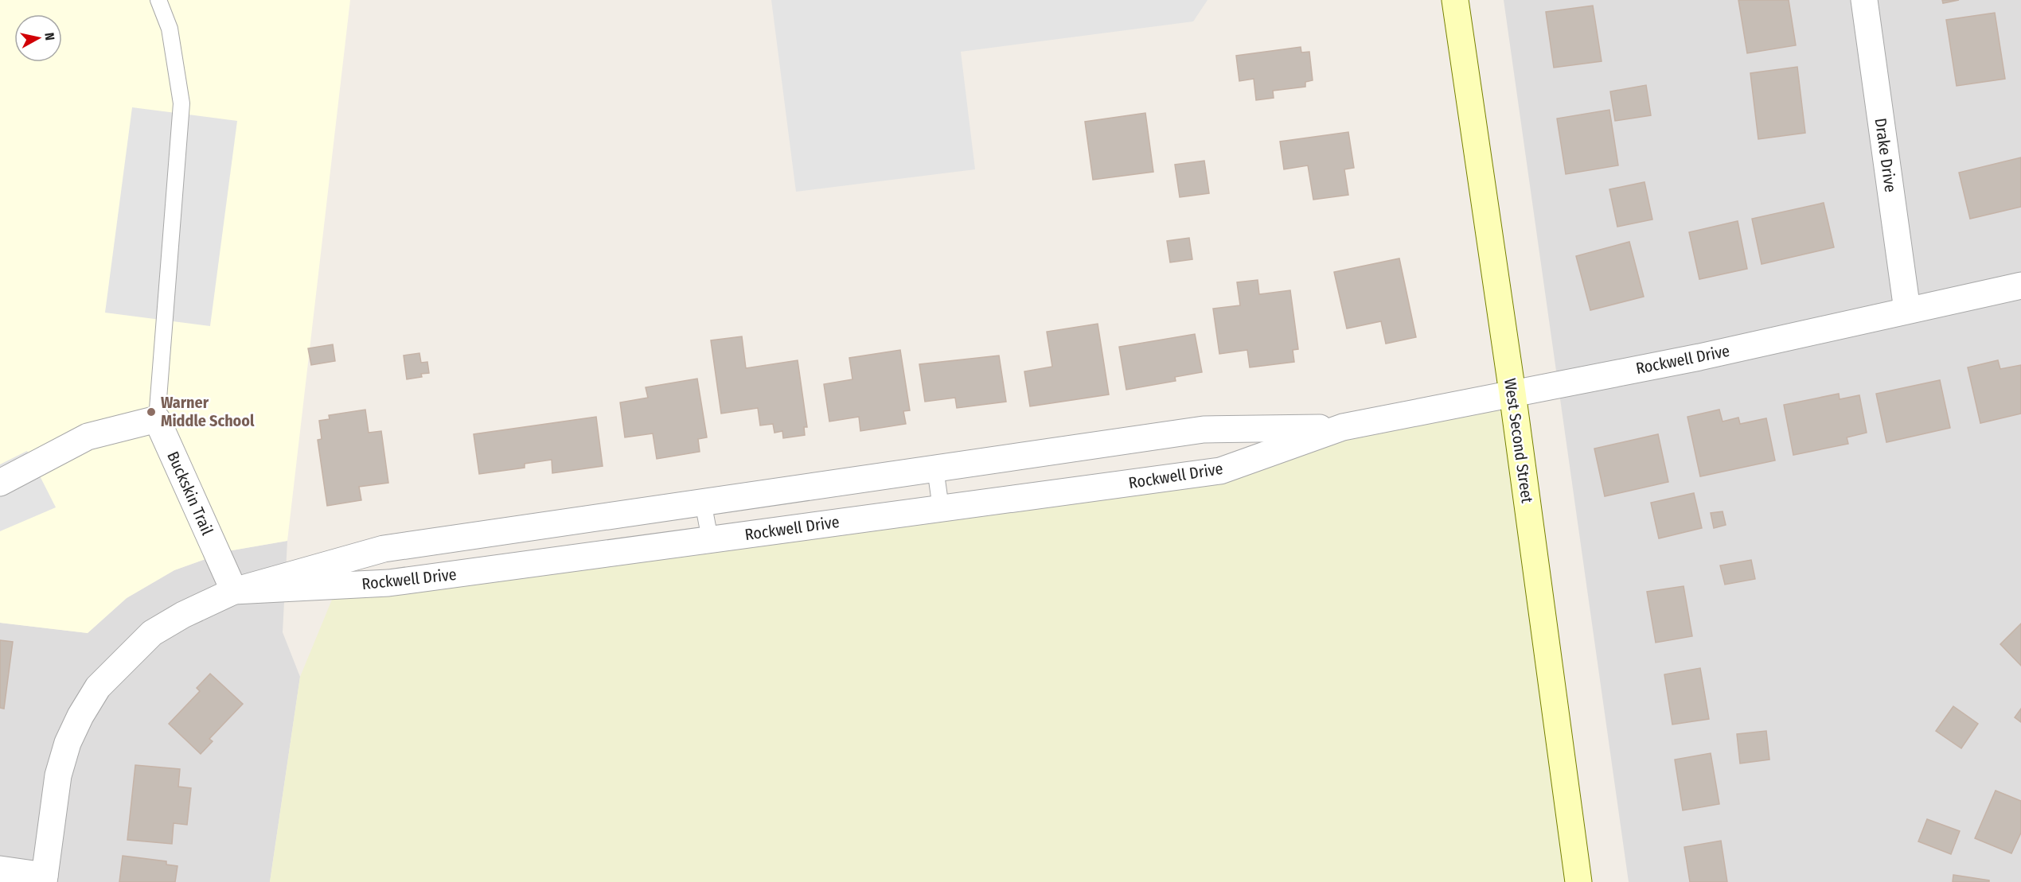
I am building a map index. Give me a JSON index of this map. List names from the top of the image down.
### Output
{
  "streets": {
    "main road": ["West Second Street"],
    "street": ["Drake Drive", "Rockwell Drive", "Buckskin Trail"]
  },
  "crossings": [
    ["Drake Drive", "Rockwell Drive"],
    ["Rockwell Drive", "West Second Street"],
    ["Rockwell Drive", "Buckskin Trail"]
  ],
  "places": ["Warner Middle School"],
  "north": "right"
}
